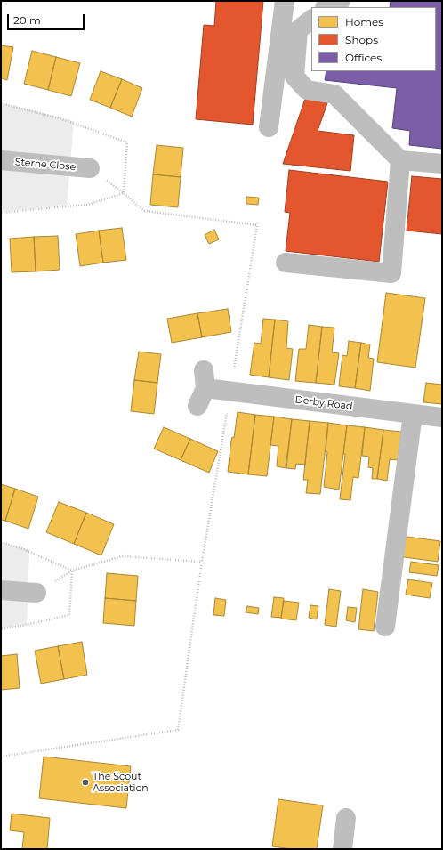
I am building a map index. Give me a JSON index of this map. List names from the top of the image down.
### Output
{
  "streets": {
    "street": ["Sterne Close", "Derby Road"]
  },
  "places": ["The Scout Association"],
  "legend": ["Homes", "Shops", "Offices"],
  "scale_bar": "20 m"
}
